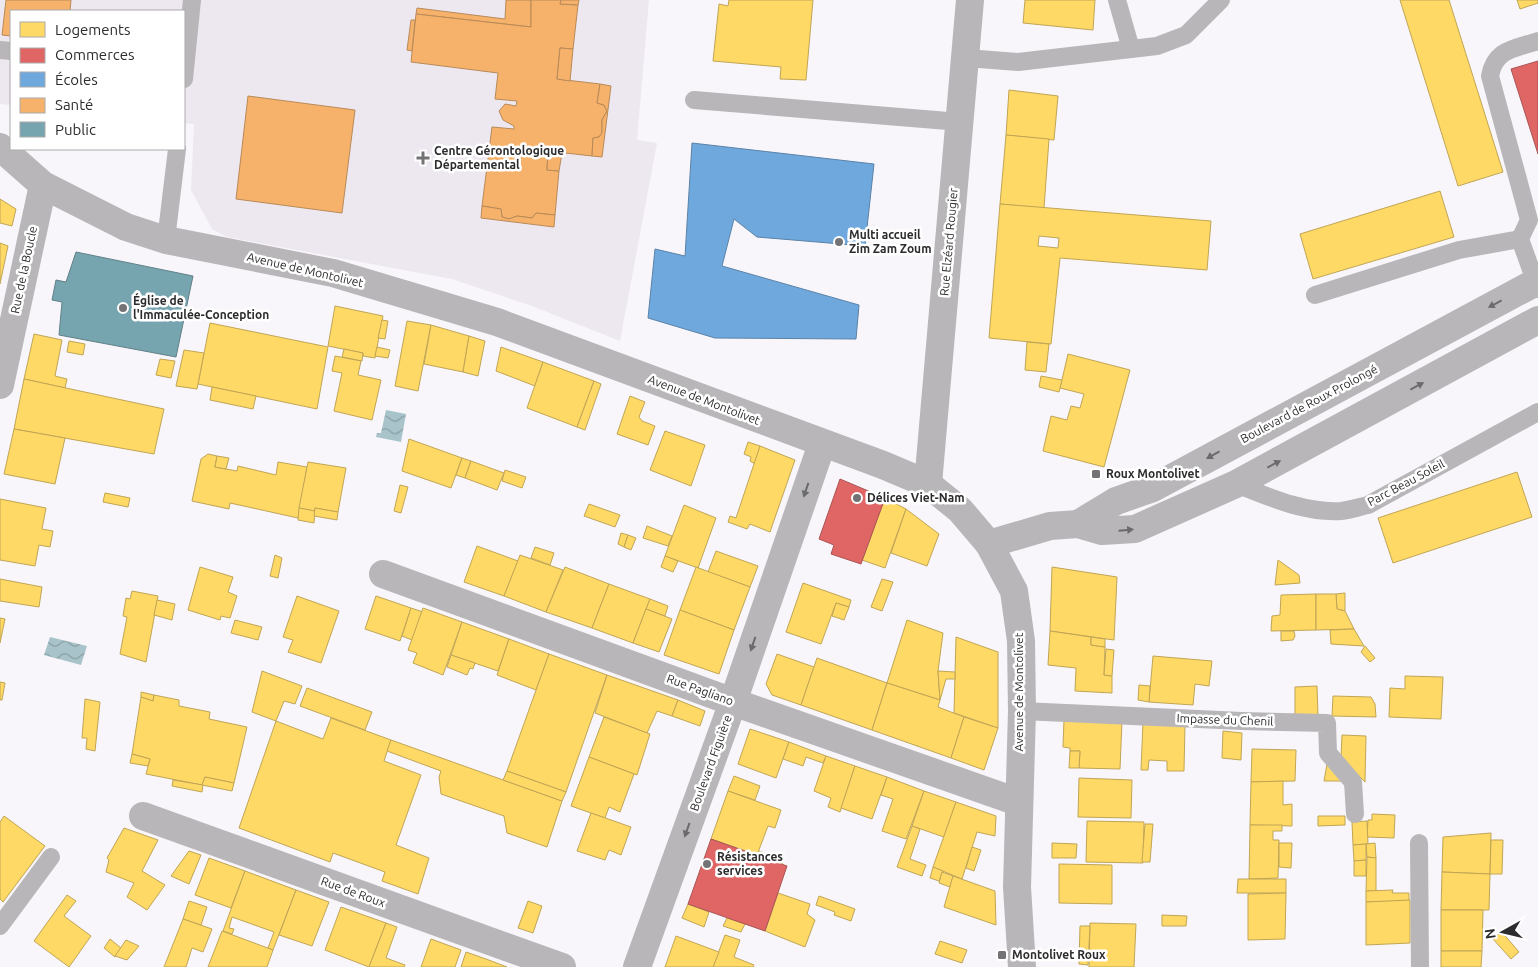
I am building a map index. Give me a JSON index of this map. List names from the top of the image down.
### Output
{
  "streets": {
    "street": [
      "Rue Elzéard Rougier",
      "Rue de la Boucle",
      "Avenue de Montolivet",
      "Boulevard de Roux Prolongé",
      "Rue Pagliano",
      "Boulevard Figuière",
      "Rue de Roux"
    ],
    "lane": ["Parc Beau Soleil", "Impasse du Chenil"]
  },
  "crossings": [
    ["Rue Elzéard Rougier", "Avenue de Montolivet"],
    ["Rue de la Boucle", "Avenue de Montolivet"],
    ["Avenue de Montolivet", "Boulevard de Roux Prolongé"],
    ["Avenue de Montolivet", "Rue Pagliano"],
    ["Avenue de Montolivet", "Impasse du Chenil"],
    ["Avenue de Montolivet", "Boulevard Figuière"],
    ["Boulevard de Roux Prolongé", "Parc Beau Soleil"],
    ["Rue Pagliano", "Boulevard Figuière"]
  ],
  "one_way": ["Boulevard Figuière"],
  "places": {
    "health": ["Centre Gérontologique Départemental"],
    "other": [
      "Multi accueil Zim Zam Zoum",
      "Église de l'Immaculée-Conception",
      "Délices Viet-Nam",
      "Résistances services"
    ],
    "transit": ["Roux Montolivet", "Montolivet Roux"]
  },
  "legend": [
    "Logements",
    "Commerces",
    "Écoles",
    "Santé",
    "Public"
  ],
  "north": "left"
}
